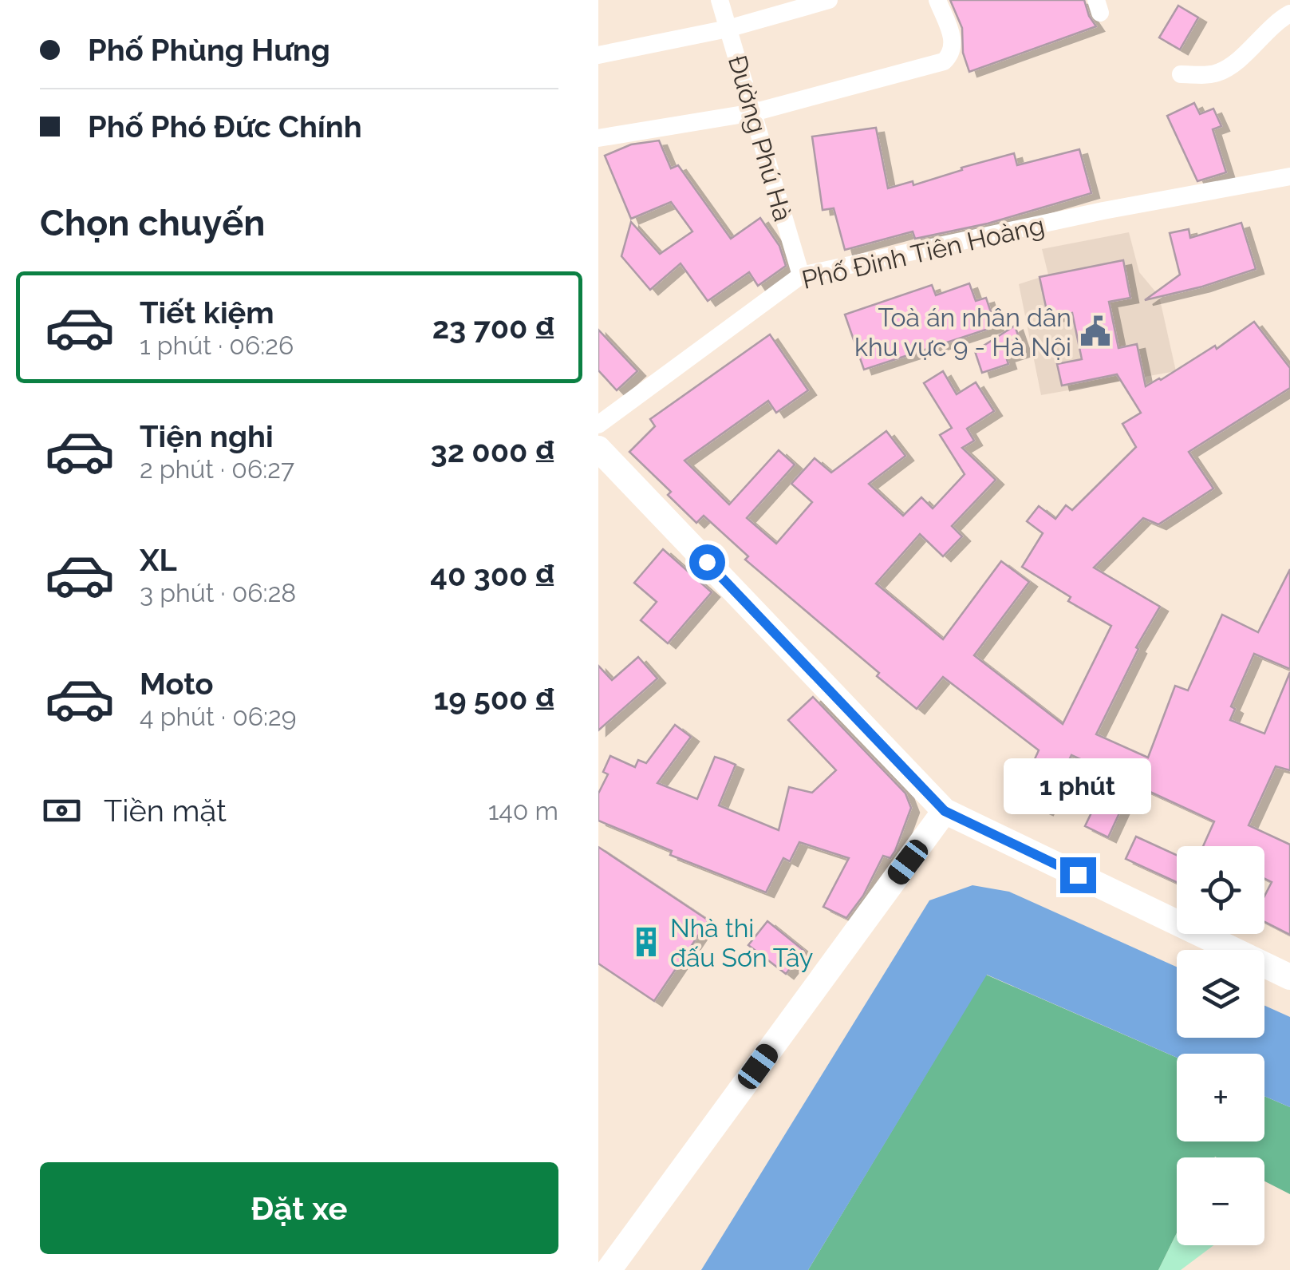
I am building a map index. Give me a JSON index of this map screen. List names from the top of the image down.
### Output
{
  "streets": {
    "street": ["Đường Phú Hà", "Phố Đinh Tiên Hoàng"]
  },
  "crossings": [
    ["Đường Phú Hà", "Phố Đinh Tiên Hoàng"]
  ],
  "places": {
    "public building": ["Toà án nhân dân khu vực 9 - Hà Nội"],
    "building": ["Nhà thi đấu Sơn Tây"]
  },
  "page": {
    "banner": ["Phố Phùng Hưng", "Phố Phó Đức Chính"],
    "heading": "Chọn chuyến",
    "list": [
      {
        "name": "Tiết kiệm",
        "note": "1 phút · 06:26",
        "value": "23 700 ₫"
      },
      {
        "name": "Tiện nghi",
        "note": "2 phút · 06:27",
        "value": "32 000 ₫"
      },
      {
        "name": "XL",
        "note": "3 phút · 06:28",
        "value": "40 300 ₫"
      },
      {
        "name": "Moto",
        "note": "4 phút · 06:29",
        "value": "19 500 ₫"
      }
    ],
    "bubble": "1 phút",
    "pay": ["Tiền mặt", "140 m"],
    "map_buttons": ["+", "−"],
    "buttons": "Đặt xe"
  }
}
